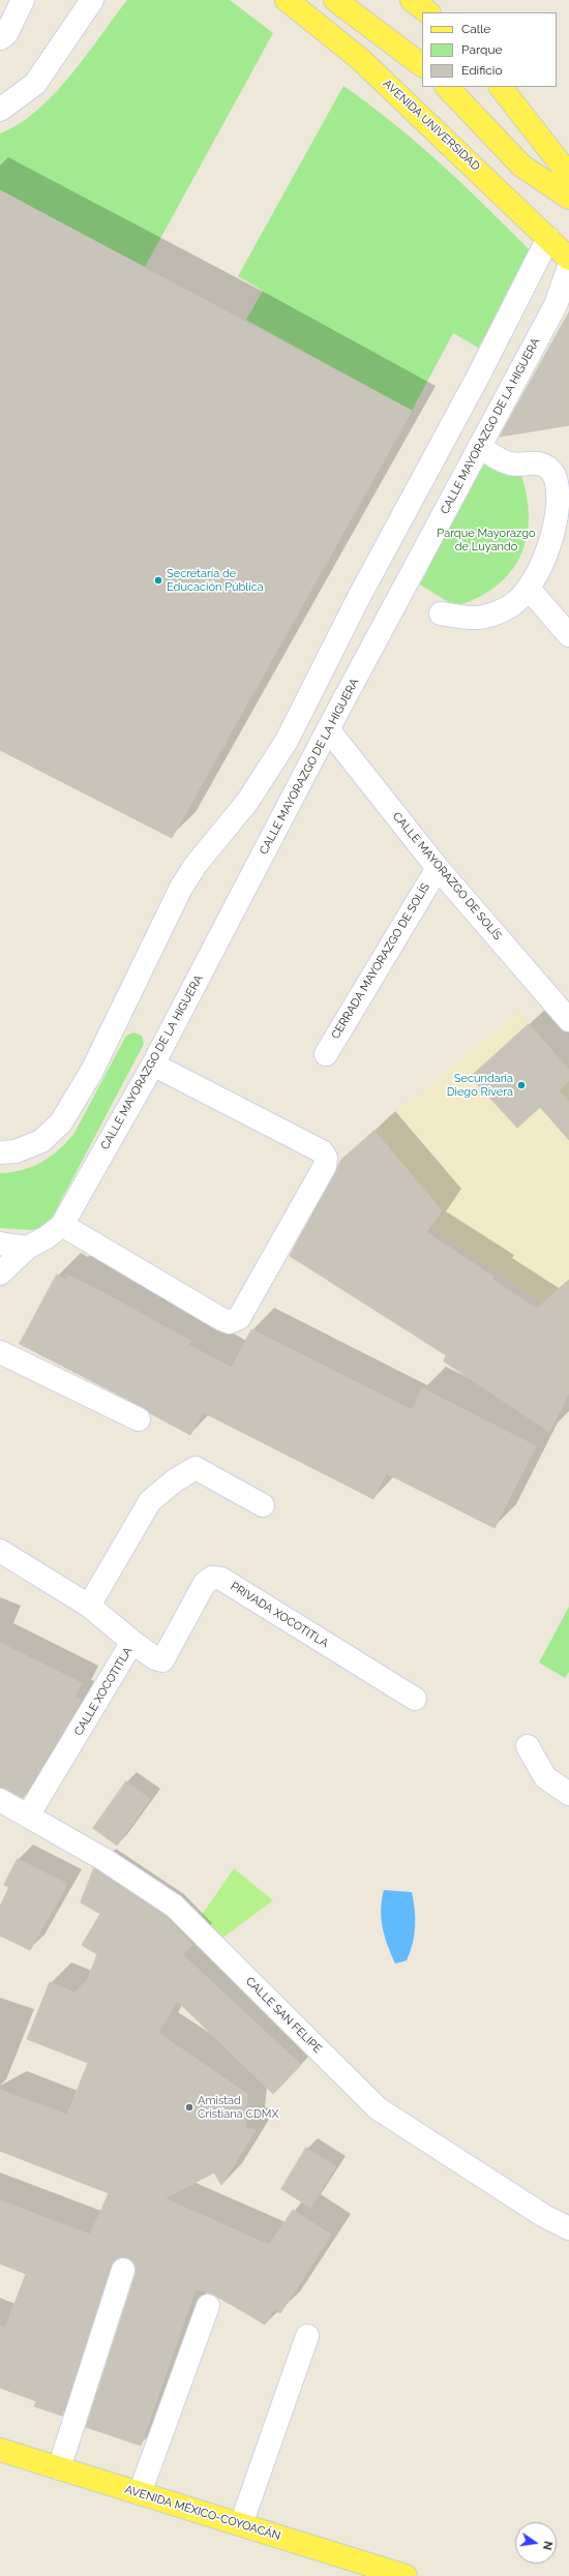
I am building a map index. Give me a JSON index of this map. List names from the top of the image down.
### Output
{
  "streets": {
    "main road": ["AVENIDA UNIVERSIDAD", "AVENIDA MÉXICO-COYOACÁN"],
    "street": [
      "CALLE MAYORAZGO DE LA HIGUERA",
      "CALLE MAYORAZGO DE SOLÍS",
      "CERRADA MAYORAZGO DE SOLÍS",
      "PRIVADA XOCOTITLA",
      "CALLE XOCOTITLA",
      "CALLE SAN FELIPE"
    ]
  },
  "crossings": [
    ["CALLE MAYORAZGO DE LA HIGUERA", "CALLE MAYORAZGO DE SOLÍS"],
    ["CALLE MAYORAZGO DE SOLÍS", "CERRADA MAYORAZGO DE SOLÍS"],
    ["PRIVADA XOCOTITLA", "CALLE XOCOTITLA"],
    ["CALLE XOCOTITLA", "CALLE SAN FELIPE"]
  ],
  "parks": ["Parque Mayorazgo de Luyando"],
  "places": ["Secretaría de Educación Pública", "Secundaria Diego Rivera", "Amistad Cristiana CDMX"],
  "legend": ["Calle", "Parque", "Edificio"],
  "north": "right"
}
